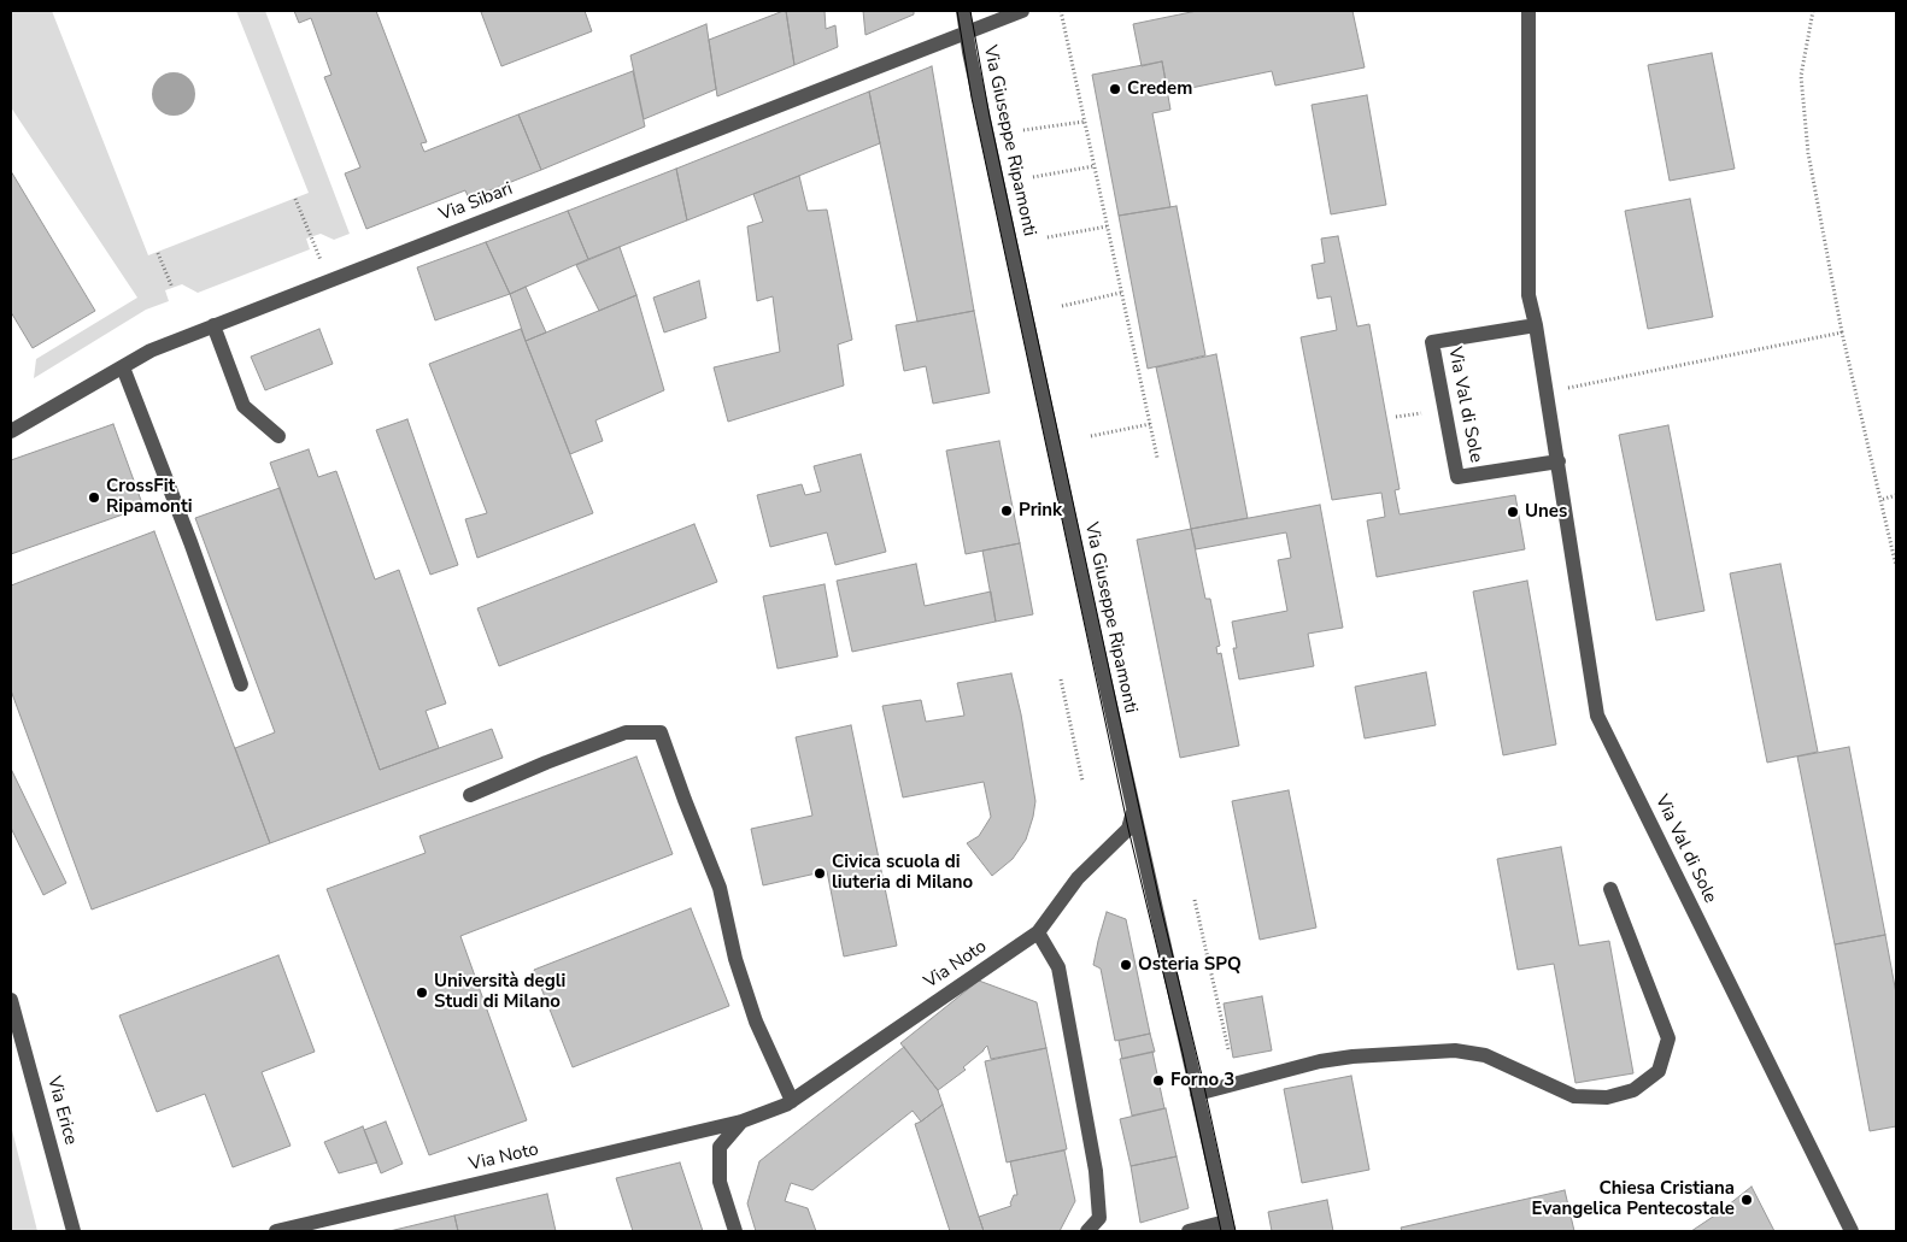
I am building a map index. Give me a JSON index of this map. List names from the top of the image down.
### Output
{
  "streets": {
    "street": [
      "Via Giuseppe Ripamonti",
      "Via Sibari",
      "Via Val di Sole",
      "Via Noto",
      "Via Erice"
    ]
  },
  "crossings": [
    ["Via Giuseppe Ripamonti", "Via Sibari"],
    ["Via Giuseppe Ripamonti", "Via Noto"]
  ],
  "places": [
    "Credem",
    "CrossFit Ripamonti",
    "Prink",
    "Unes",
    "Civica scuola di liuteria di Milano",
    "Osteria SPQ",
    "Università degli Studi di Milano",
    "Forno 3",
    "Chiesa Cristiana Evangelica Pentecostale"
  ]
}
